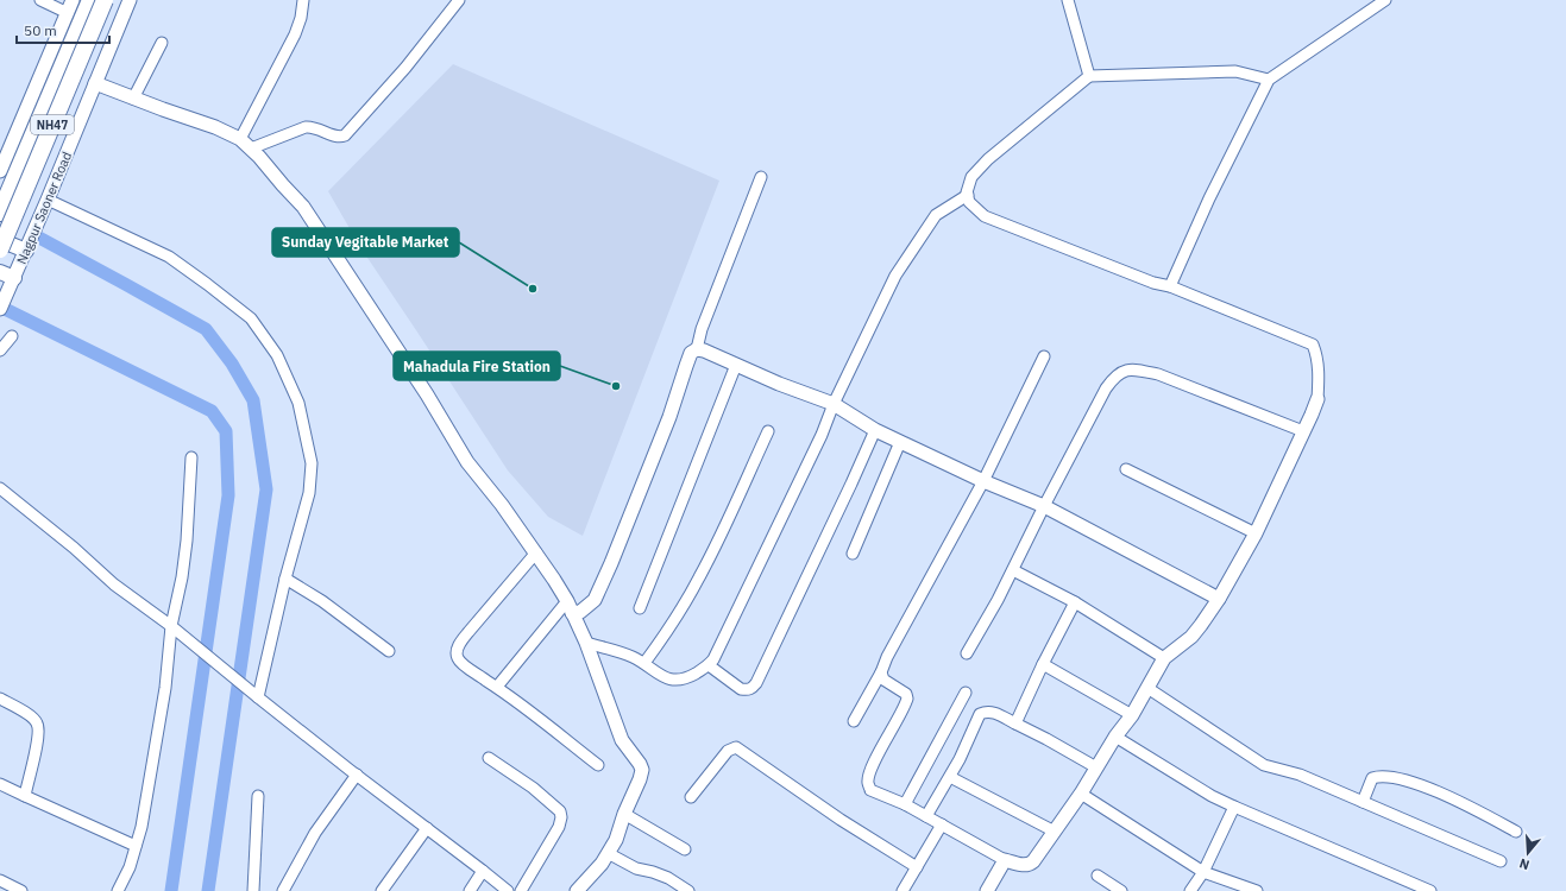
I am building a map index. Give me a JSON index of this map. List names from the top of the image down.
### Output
{
  "streets": {
    "highway": ["NH47", "Nagpur Saoner Road"]
  },
  "places": ["Sunday Vegitable Market", "Mahadula Fire Station"],
  "scale_bar": "50 m",
  "north": "bottom"
}
